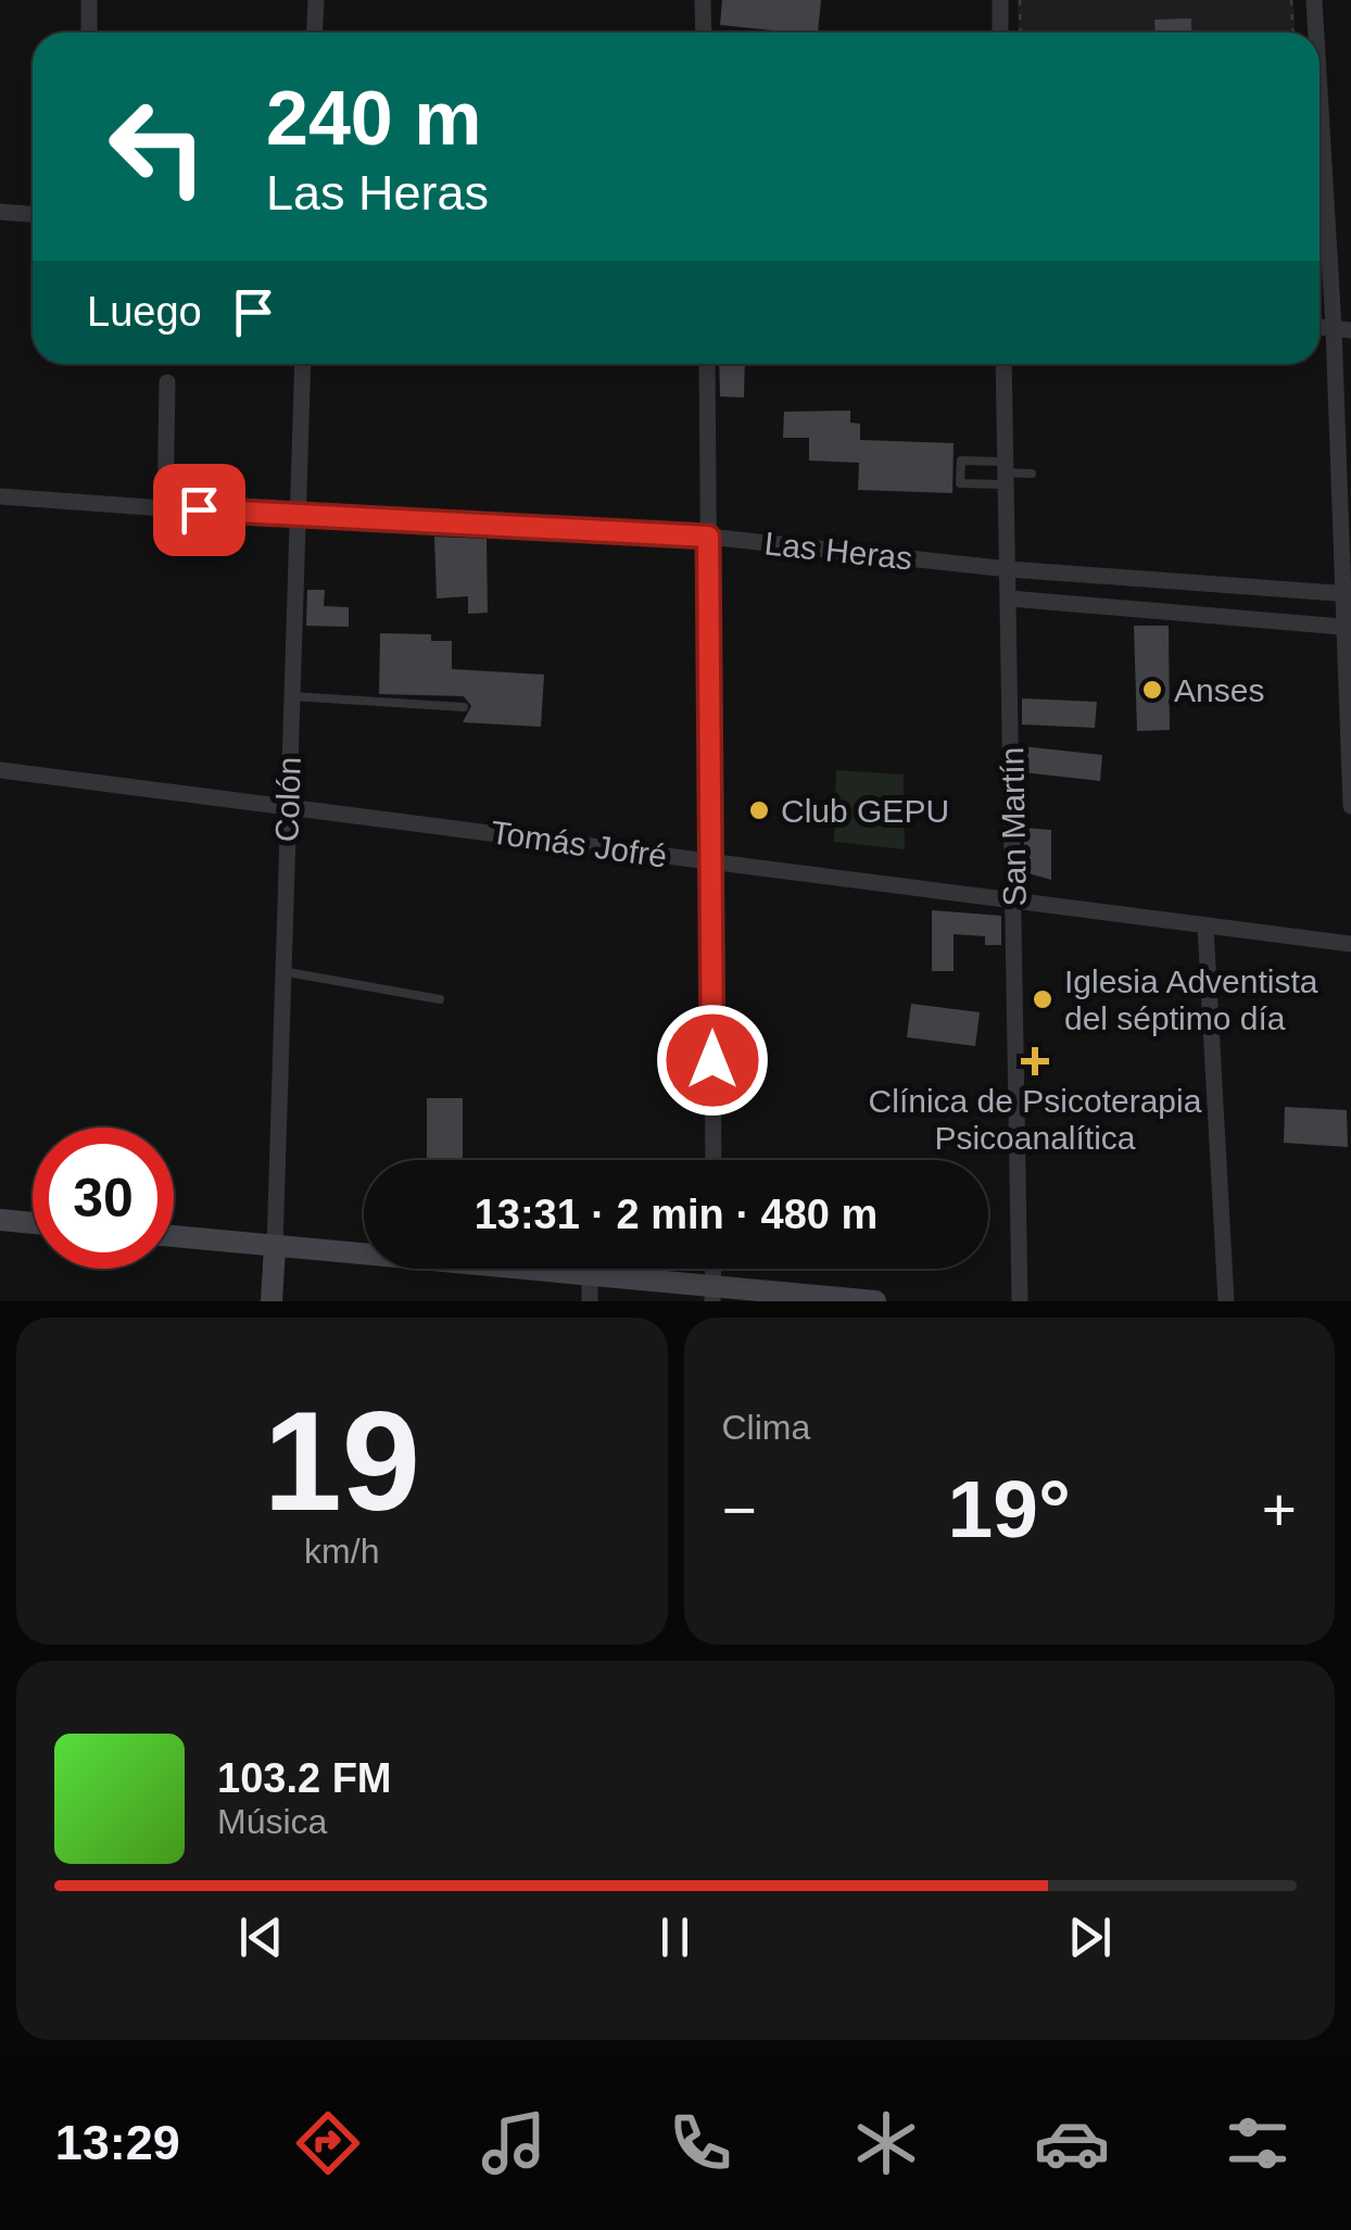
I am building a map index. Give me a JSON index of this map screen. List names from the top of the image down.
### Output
{
  "streets": {
    "street": [
      "Las Heras",
      "Colón",
      "San Martín",
      "Tomás Jofré"
    ]
  },
  "crossings": [
    ["Las Heras", "Colón"],
    ["Las Heras", "San Martín"],
    ["Colón", "Tomás Jofré"],
    ["San Martín", "Tomás Jofré"]
  ],
  "places": {
    "other": ["Anses", "Club GEPU", "Iglesia Adventista del séptimo día"],
    "health": ["Clínica de Psicoterapia Psicoanalítica"]
  },
  "page": {
    "turn": ["240 m", "Las Heras"],
    "then": "Luego",
    "limit": "30",
    "trip": "13:31 · 2 min · 480 m",
    "tile": [
      ["19", "km/h"],
      "Clima"
    ],
    "heat": ["−", "19°", "+"],
    "song": ["103.2 FM", "Música"],
    "tabs": "13:29"
  }
}
